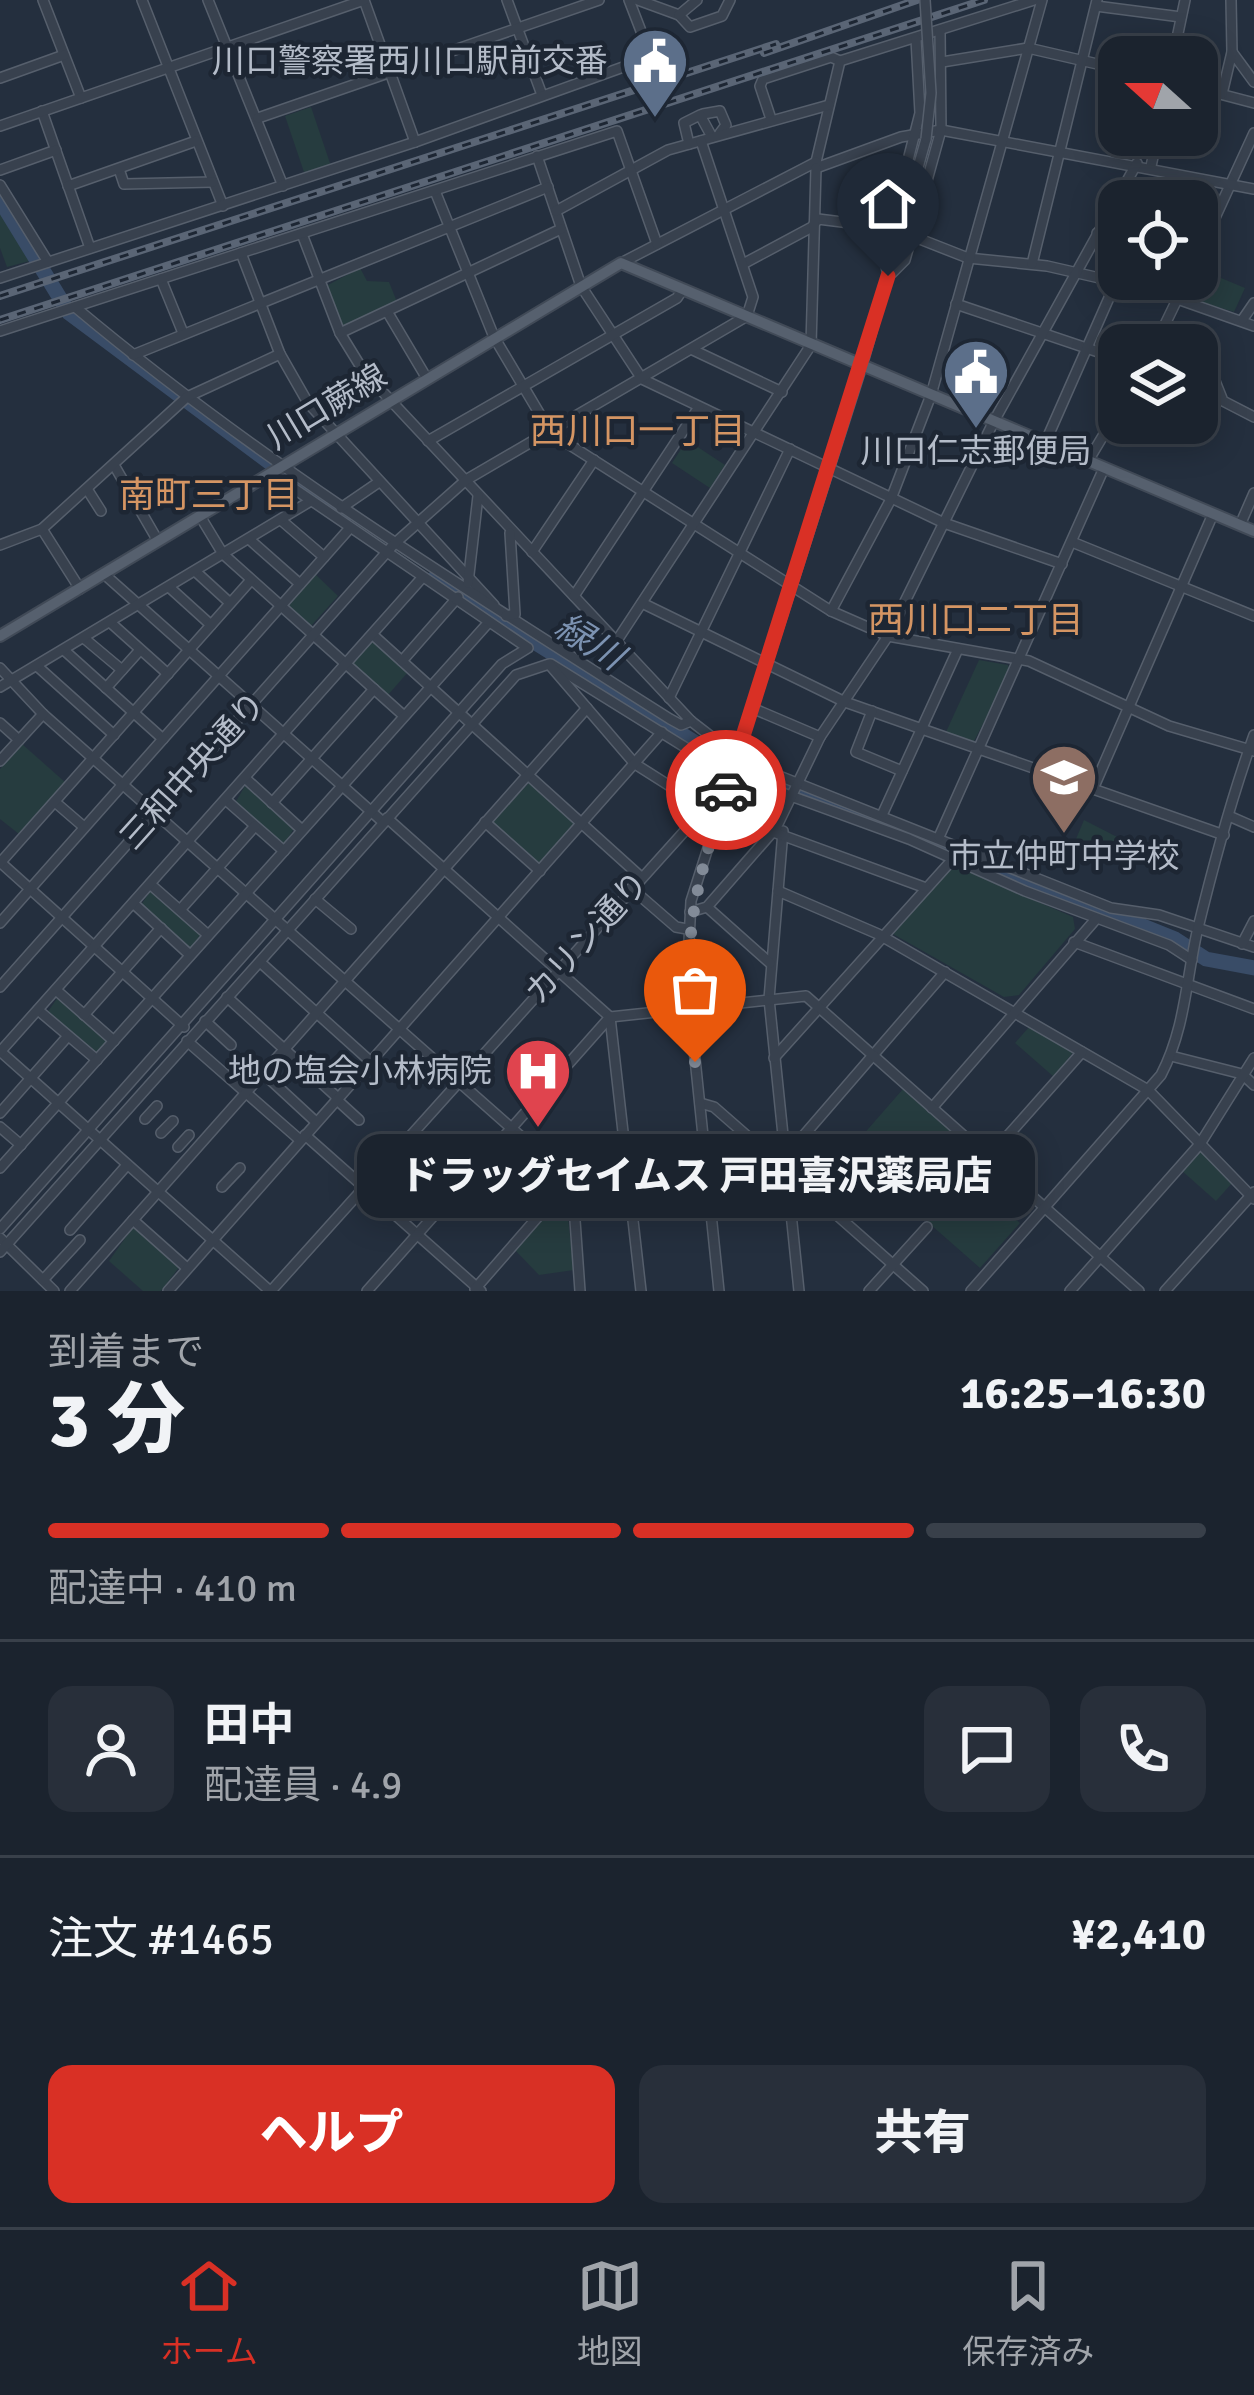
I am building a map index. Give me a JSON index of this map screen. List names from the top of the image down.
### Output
{
  "streets": {
    "main road": ["川口蕨線"],
    "street": ["三和中央通り", "カリン通り"]
  },
  "districts": ["西川口一丁目", "南町三丁目", "西川口二丁目"],
  "water": ["緑川"],
  "places": {
    "public building": ["川口警察署西川口駅前交番", "川口仁志郵便局"],
    "school or university": ["市立仲町中学校"],
    "other": ["ドラッグセイムス 戸田喜沢薬局店"],
    "hospital": ["地の塩会小林病院"]
  },
  "north": "left",
  "page": {
    "bubble": "ドラッグセイムス 戸田喜沢薬局店",
    "heading": ["3 分", "到着まで", "16:25–16:30"],
    "panel": [
      "田中",
      "配達員 · 4.9",
      "注文 #1465",
      "¥2,410"
    ],
    "bar": "配達中 · 410 m",
    "buttons": ["ヘルプ", "共有"],
    "tabs": ["ホーム", "地図", "保存済み"]
  }
}
